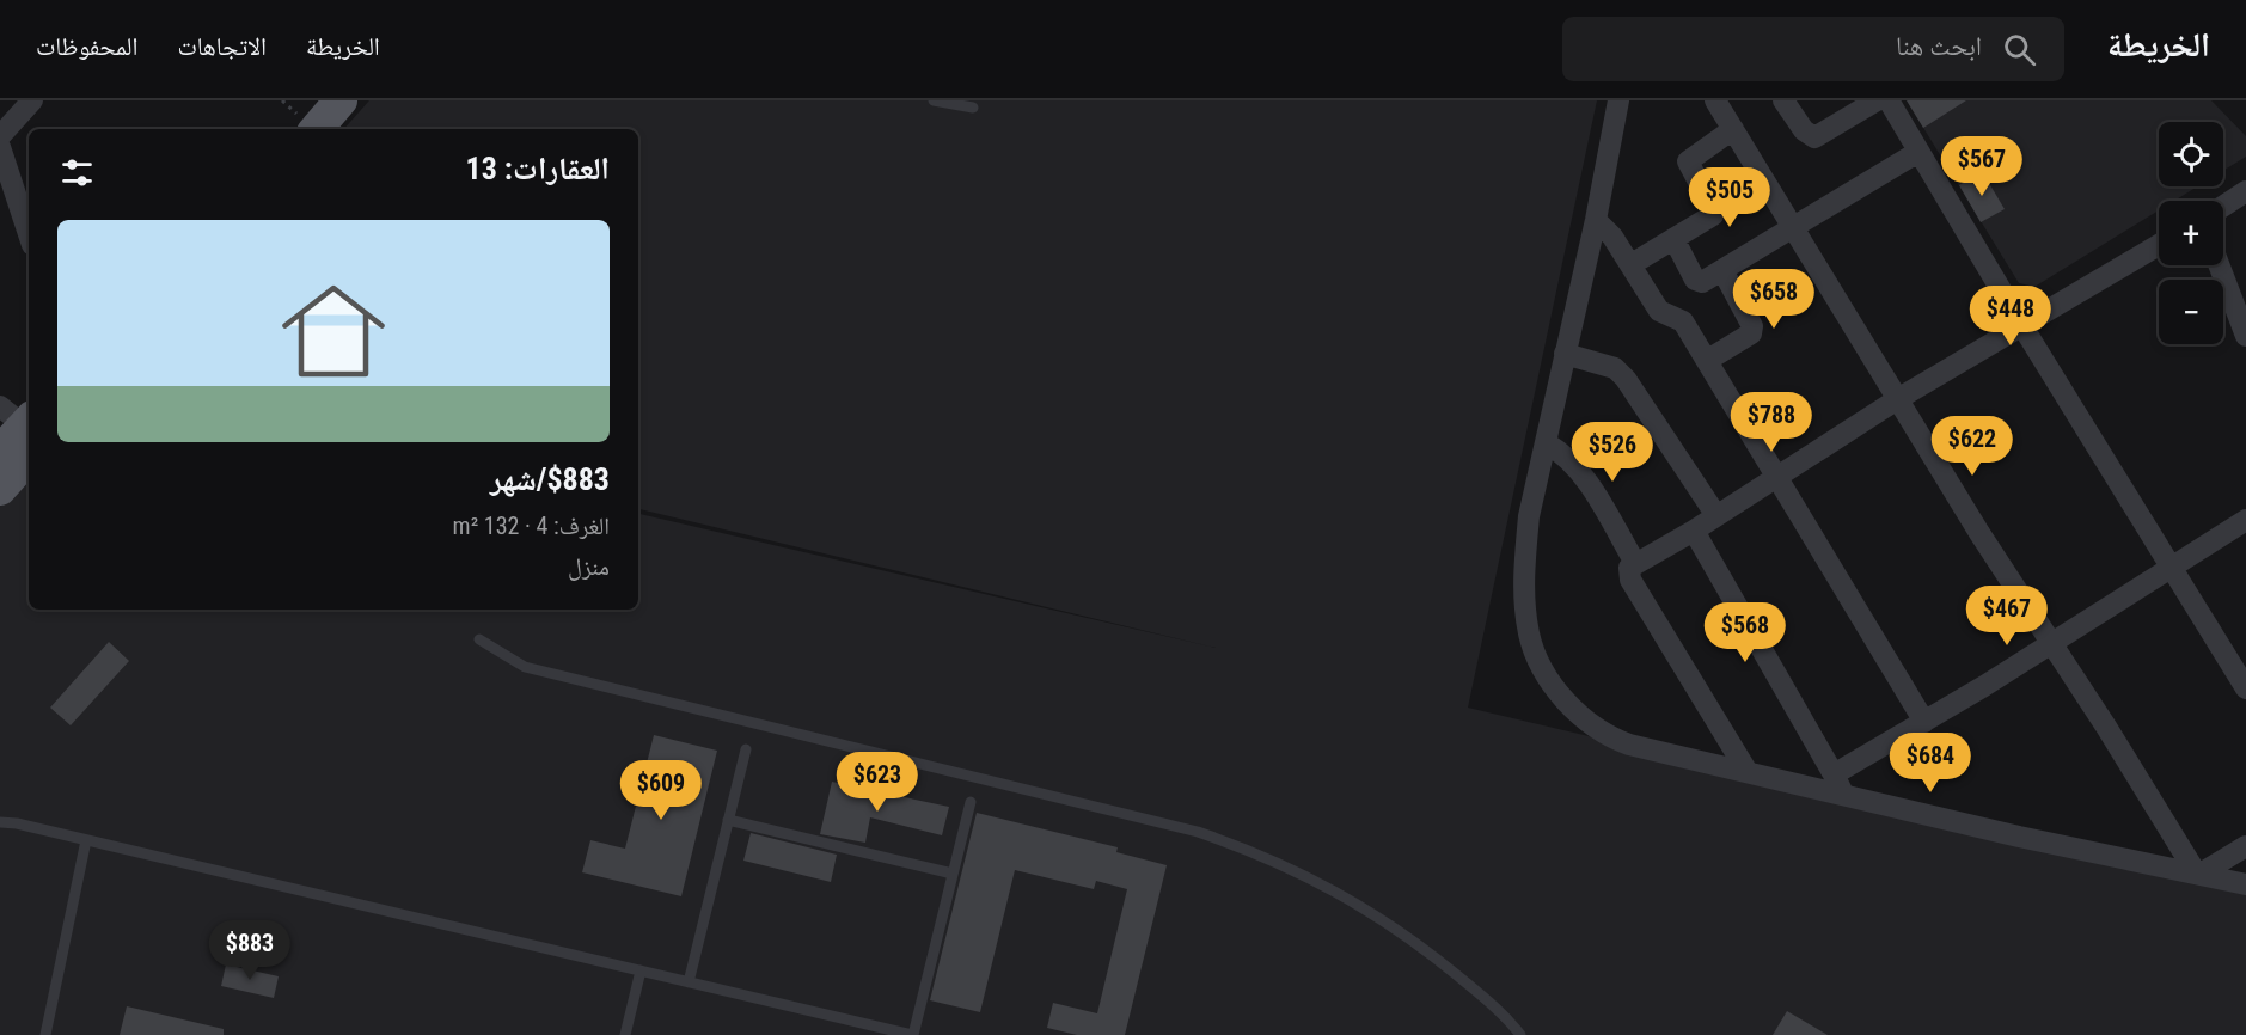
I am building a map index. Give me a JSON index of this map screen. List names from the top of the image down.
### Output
{
  "page": {
    "header": "الخريطة",
    "search": "ابحث هنا",
    "nav": ["الخريطة", "الاتجاهات", "المحفوظات"],
    "map_buttons": ["+", "−"],
    "heading": "العقارات: 13",
    "price": [
      "$567",
      "$505",
      "$658",
      "$448",
      "$788",
      "$622",
      "$526",
      "$467",
      "$568",
      "$684",
      "$623",
      "$609",
      "$883"
    ],
    "list": [
      {
        "name": "$883/شهر",
        "note": "الغرف: 4 · 132 m² · منزل"
      }
    ]
  }
}
